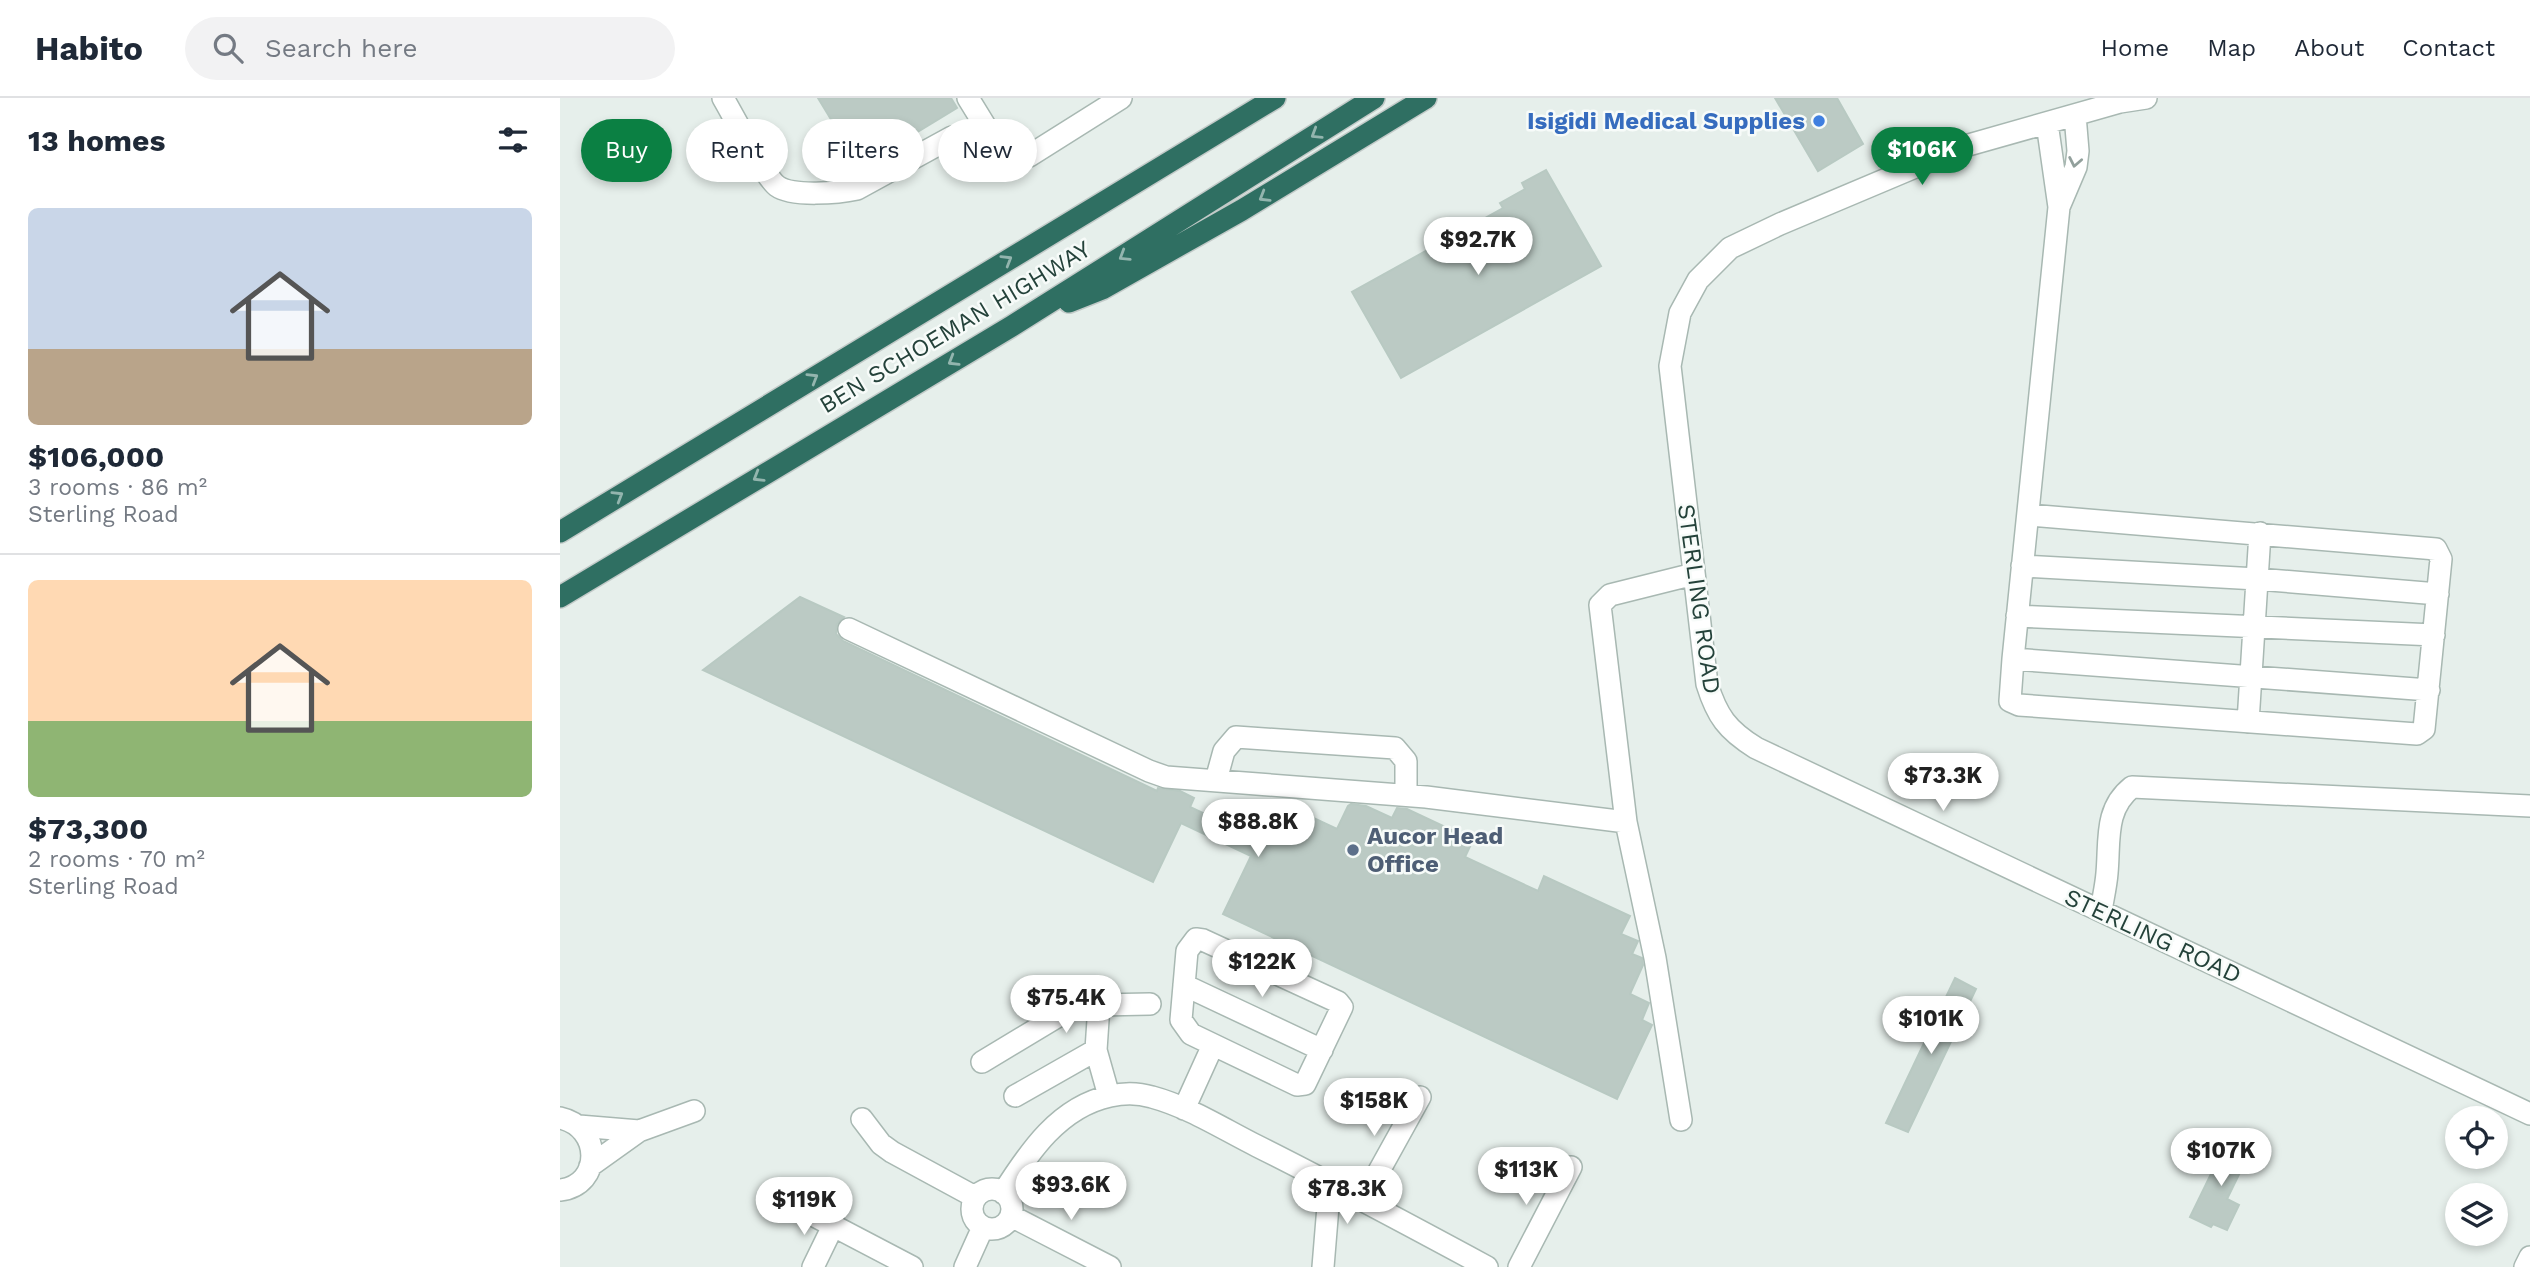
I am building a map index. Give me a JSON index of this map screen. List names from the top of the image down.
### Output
{
  "streets": {
    "highway": ["BEN SCHOEMAN HIGHWAY"],
    "street": ["STERLING ROAD"]
  },
  "places": ["Isigidi Medical Supplies", "Aucor Head Office"],
  "page": {
    "header": "Habito",
    "search": "Search here",
    "nav": [
      "Home",
      "Map",
      "About",
      "Contact"
    ],
    "heading": "13 homes",
    "chip": [
      "Buy",
      "Rent",
      "Filters",
      "New"
    ],
    "price": [
      "$106K",
      "$92.7K",
      "$73.3K",
      "$88.8K",
      "$122K",
      "$75.4K",
      "$101K",
      "$158K",
      "$107K",
      "$113K",
      "$93.6K",
      "$78.3K",
      "$119K"
    ],
    "list": [
      {
        "name": "$106,000",
        "note": "3 rooms · 86 m² · Sterling Road"
      },
      {
        "name": "$73,300",
        "note": "2 rooms · 70 m² · Sterling Road"
      }
    ]
  }
}
